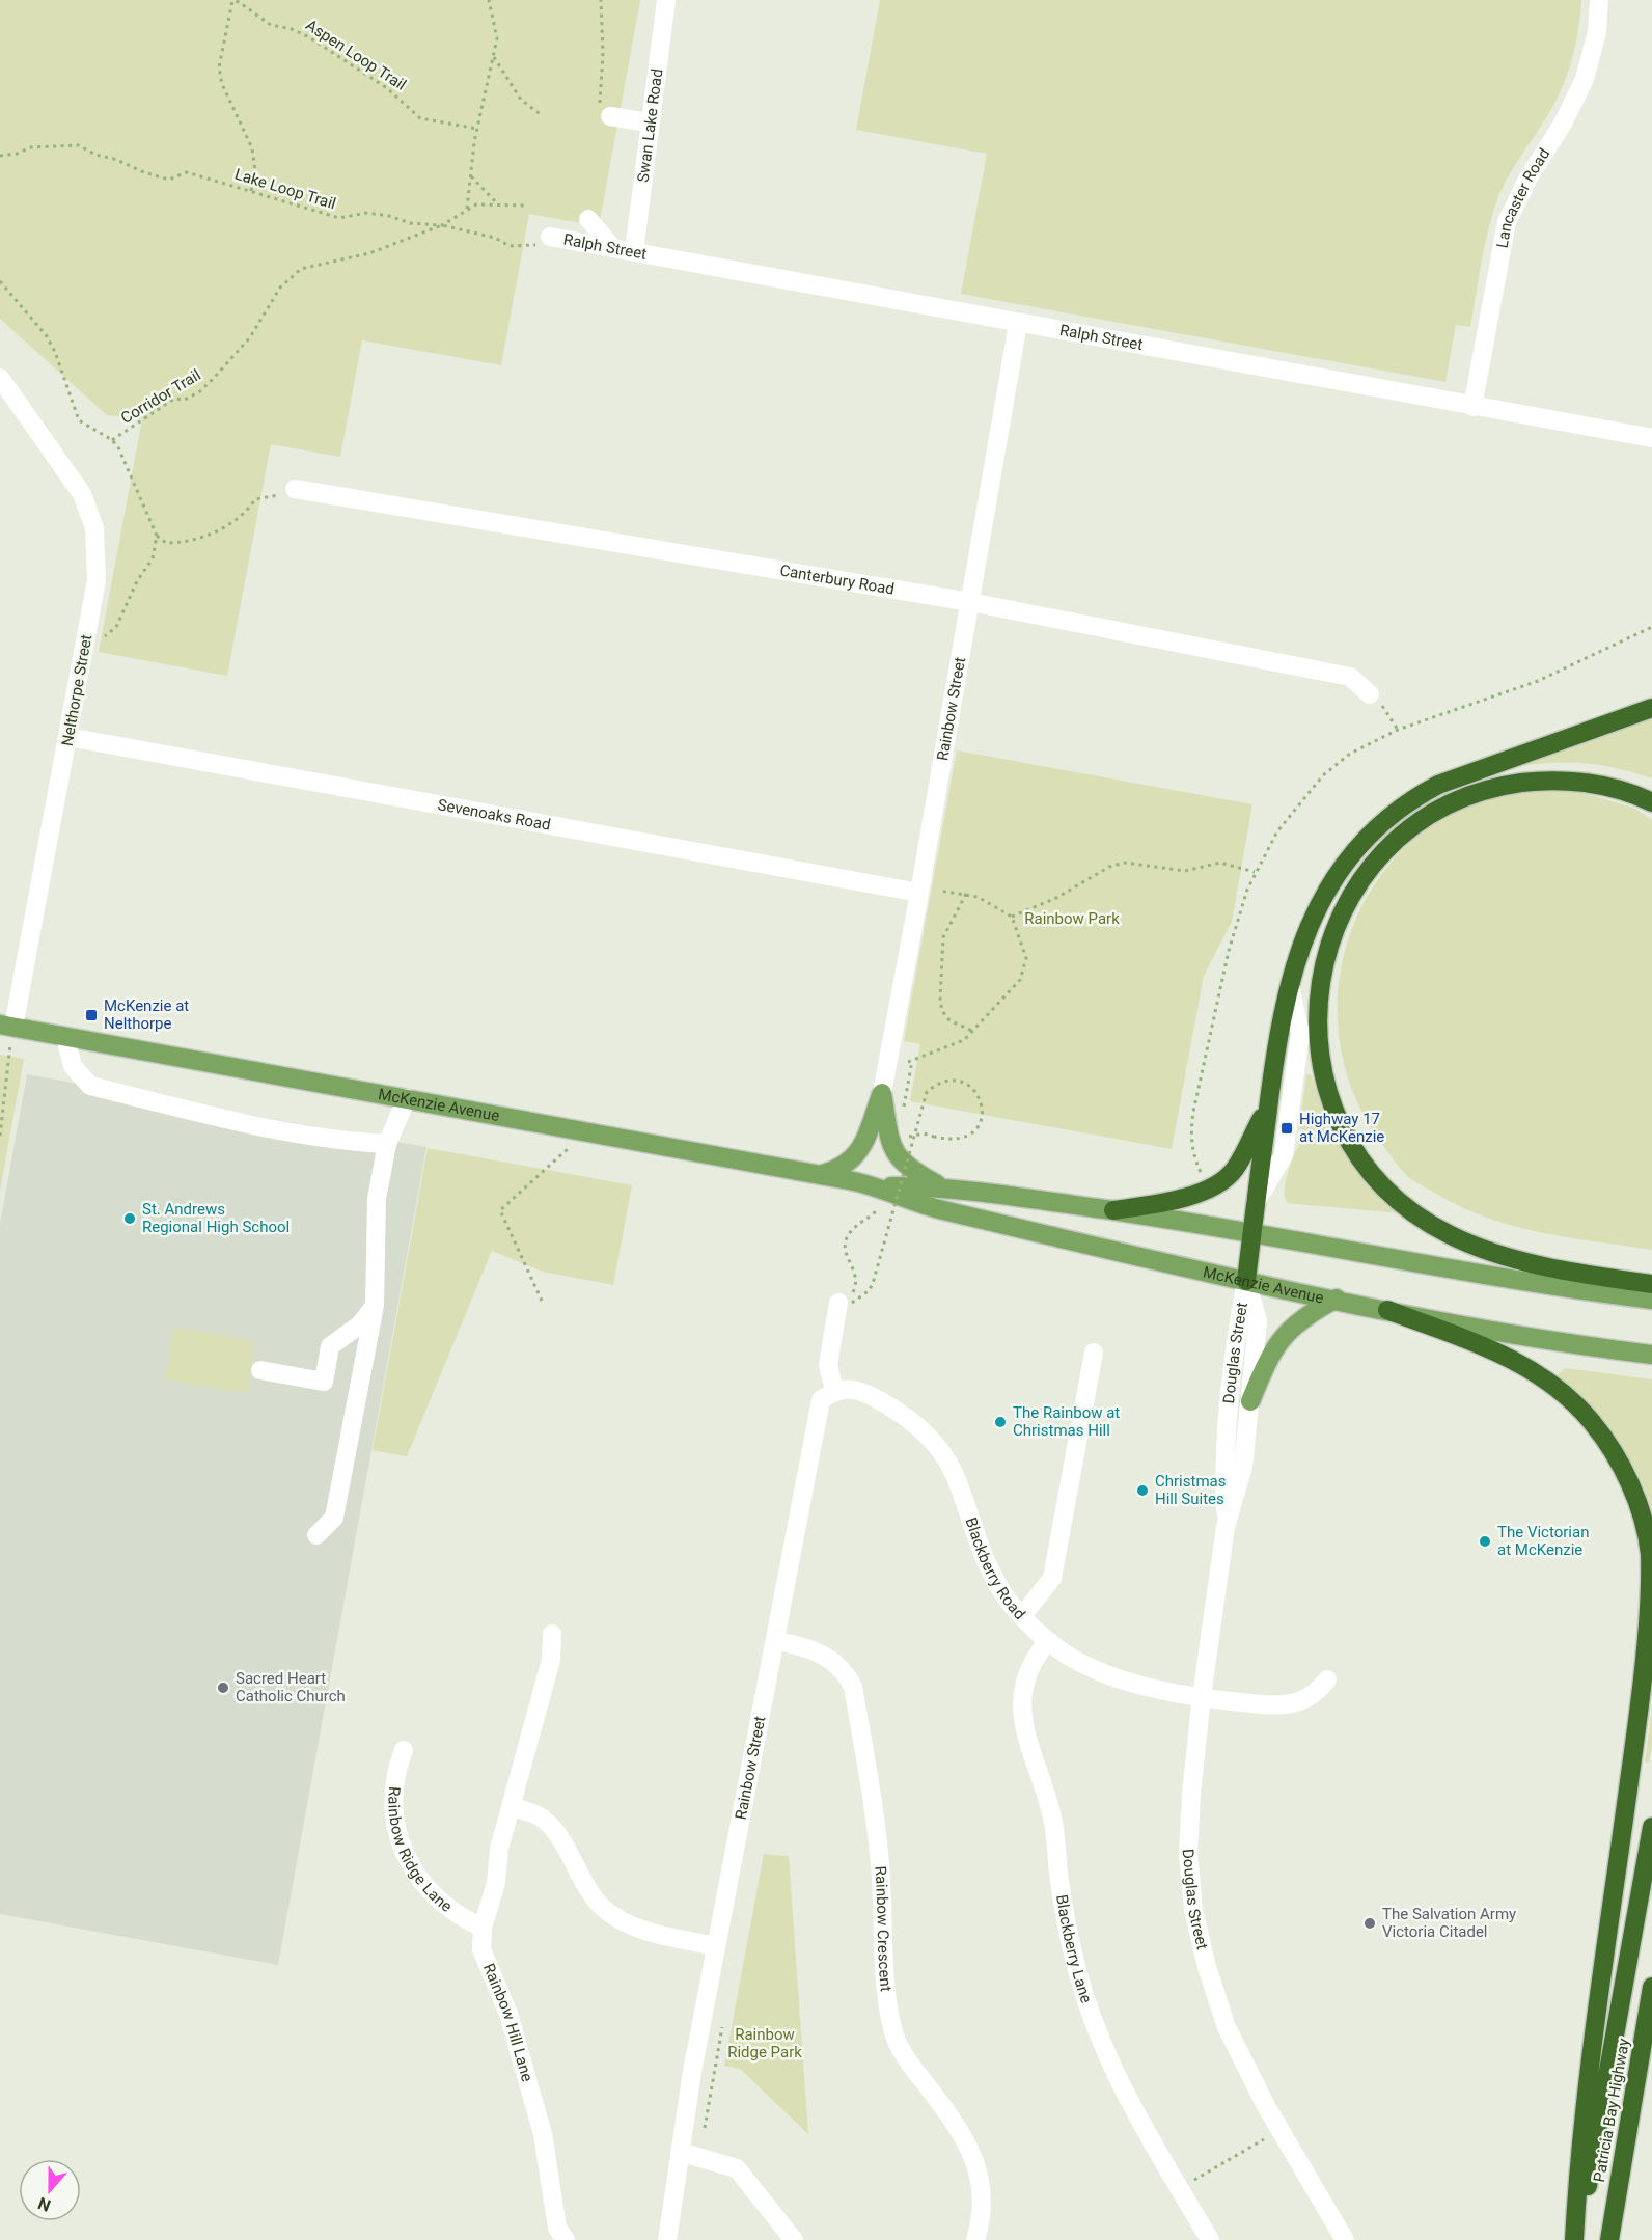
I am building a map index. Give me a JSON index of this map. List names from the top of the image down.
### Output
{
  "streets": {
    "highway": ["Patricia Bay Highway"],
    "main road": ["McKenzie Avenue"],
    "street": [
      "Swan Lake Road",
      "Lancaster Road",
      "Ralph Street",
      "Canterbury Road",
      "Nelthorpe Street",
      "Rainbow Street",
      "Sevenoaks Road",
      "Douglas Street",
      "Blackberry Road",
      "Rainbow Ridge Lane",
      "Rainbow Crescent",
      "Blackberry Lane",
      "Rainbow Hill Lane"
    ],
    "path": ["Aspen Loop Trail", "Lake Loop Trail", "Corridor Trail"]
  },
  "crossings": [
    ["Aspen Loop Trail", "Lake Loop Trail"],
    ["Swan Lake Road", "Ralph Street"],
    ["Lake Loop Trail", "Ralph Street"],
    ["Lake Loop Trail", "Corridor Trail"],
    ["Lancaster Road", "Ralph Street"],
    ["Ralph Street", "Rainbow Street"],
    ["Canterbury Road", "Rainbow Street"],
    ["Nelthorpe Street", "Sevenoaks Road"],
    ["Nelthorpe Street", "McKenzie Avenue"],
    ["Rainbow Street", "Sevenoaks Road"],
    ["Rainbow Street", "Blackberry Road"],
    ["Rainbow Street", "Rainbow Crescent"],
    ["McKenzie Avenue", "Douglas Street"],
    ["Douglas Street", "Blackberry Road"],
    ["Blackberry Road", "Blackberry Lane"],
    ["Rainbow Ridge Lane", "Rainbow Hill Lane"]
  ],
  "parks": ["Rainbow Park", "Rainbow Ridge Park"],
  "places": {
    "transit": ["McKenzie at Nelthorpe", "Highway 17 at McKenzie"],
    "other": [
      "St. Andrews Regional High School",
      "The Rainbow at Christmas Hill",
      "Christmas Hill Suites",
      "The Victorian at McKenzie",
      "Sacred Heart Catholic Church",
      "The Salvation Army Victoria Citadel"
    ]
  },
  "north": "bottom"
}
